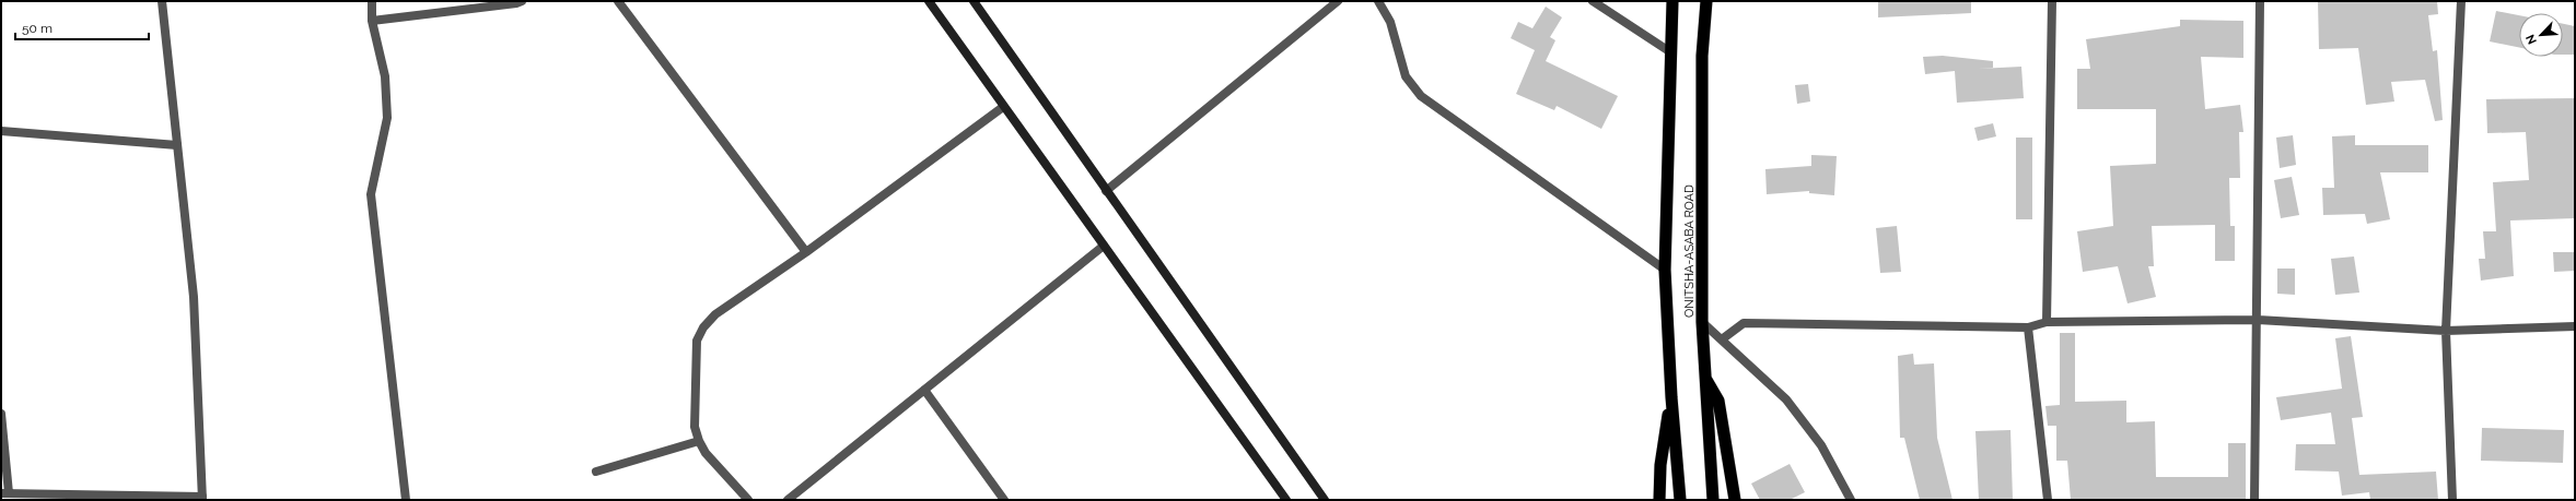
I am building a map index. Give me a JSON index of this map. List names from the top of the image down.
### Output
{
  "streets": {
    "highway": ["ONITSHA-ASABA ROAD"]
  },
  "scale_bar": "50 m",
  "north": "bottom left"
}
